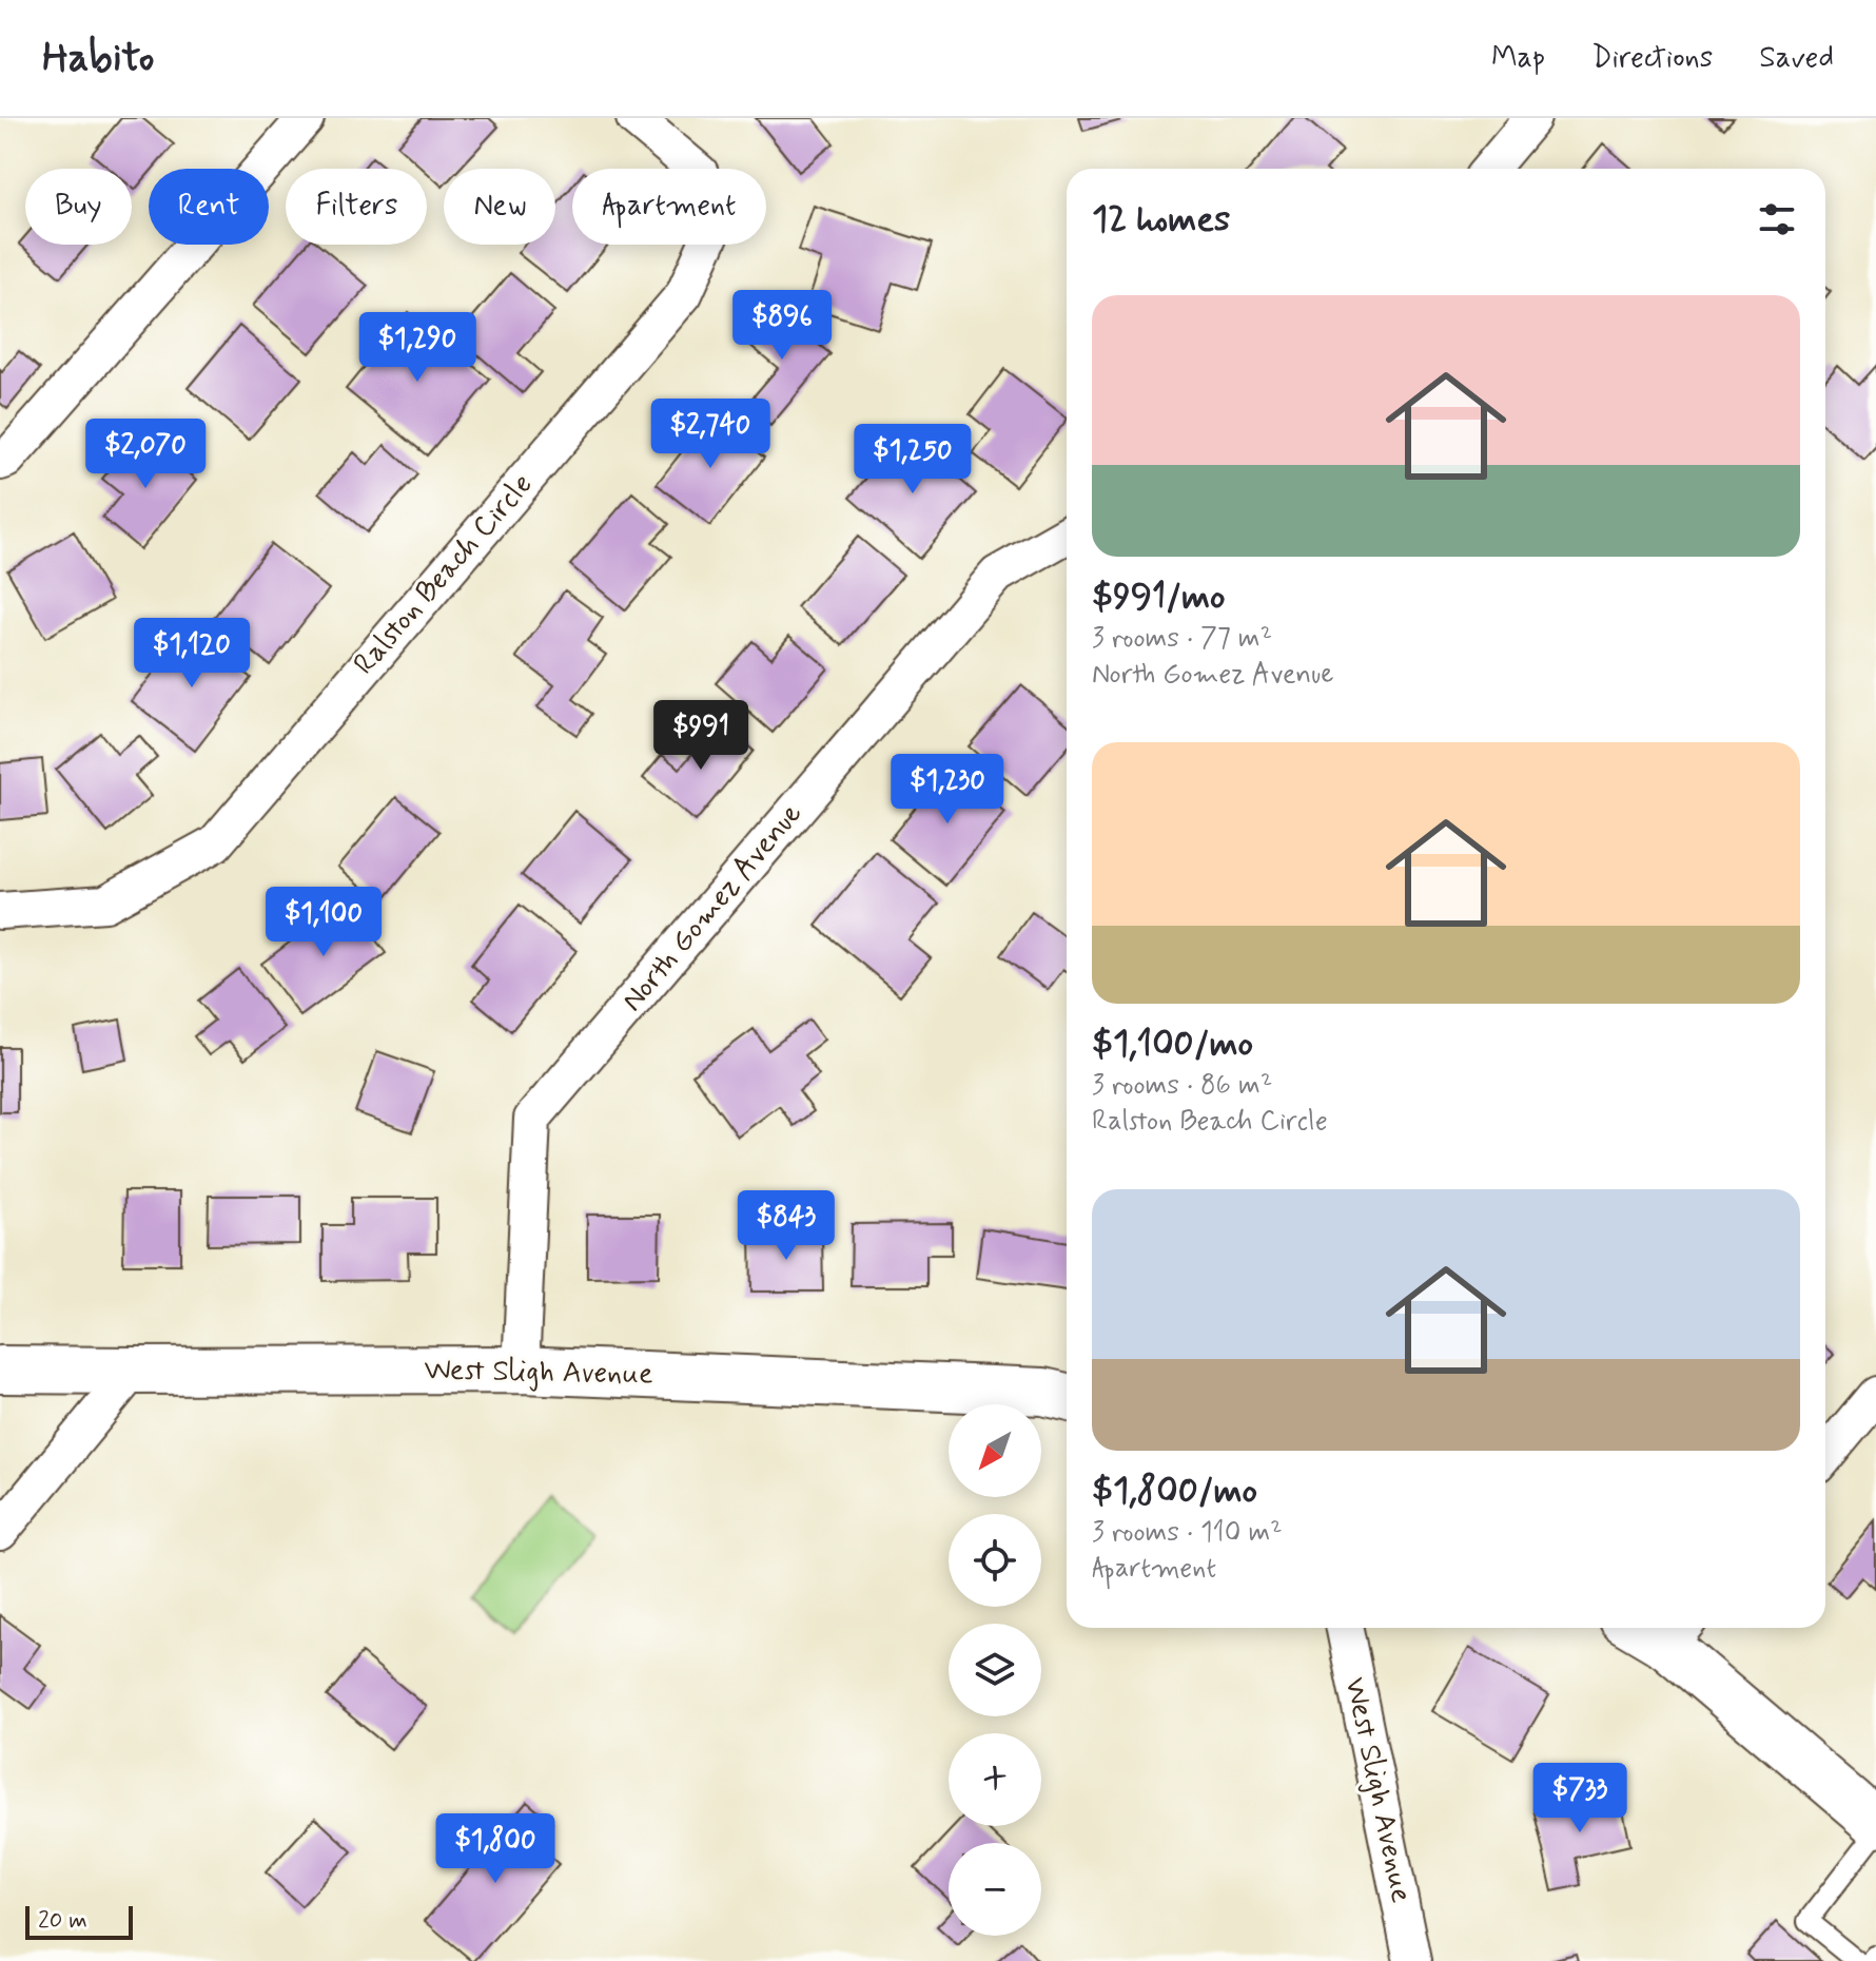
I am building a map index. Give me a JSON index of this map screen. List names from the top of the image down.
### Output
{
  "streets": {
    "main road": ["West Sligh Avenue"],
    "street": ["Ralston Beach Circle", "North Gomez Avenue"]
  },
  "crossings": [
    ["North Gomez Avenue", "West Sligh Avenue"]
  ],
  "scale_bar": "20 m",
  "north": "bottom left",
  "page": {
    "header": "Habito",
    "nav": ["Map", "Directions", "Saved"],
    "chip": [
      "Buy",
      "Rent",
      "Filters",
      "New",
      "Apartment"
    ],
    "heading": "12 homes",
    "list": [
      {
        "name": "$991/mo",
        "note": "3 rooms · 77 m² · North Gomez Avenue"
      },
      {
        "name": "$1,100/mo",
        "note": "3 rooms · 86 m² · Ralston Beach Circle"
      },
      {
        "name": "$1,800/mo",
        "note": "3 rooms · 110 m² · Apartment"
      }
    ],
    "price": [
      "$896",
      "$1,290",
      "$2,740",
      "$2,070",
      "$1,250",
      "$1,120",
      "$991",
      "$1,230",
      "$1,100",
      "$843",
      "$733",
      "$1,800"
    ],
    "map_buttons": ["+", "−"],
    "scale": "20 m"
  }
}
